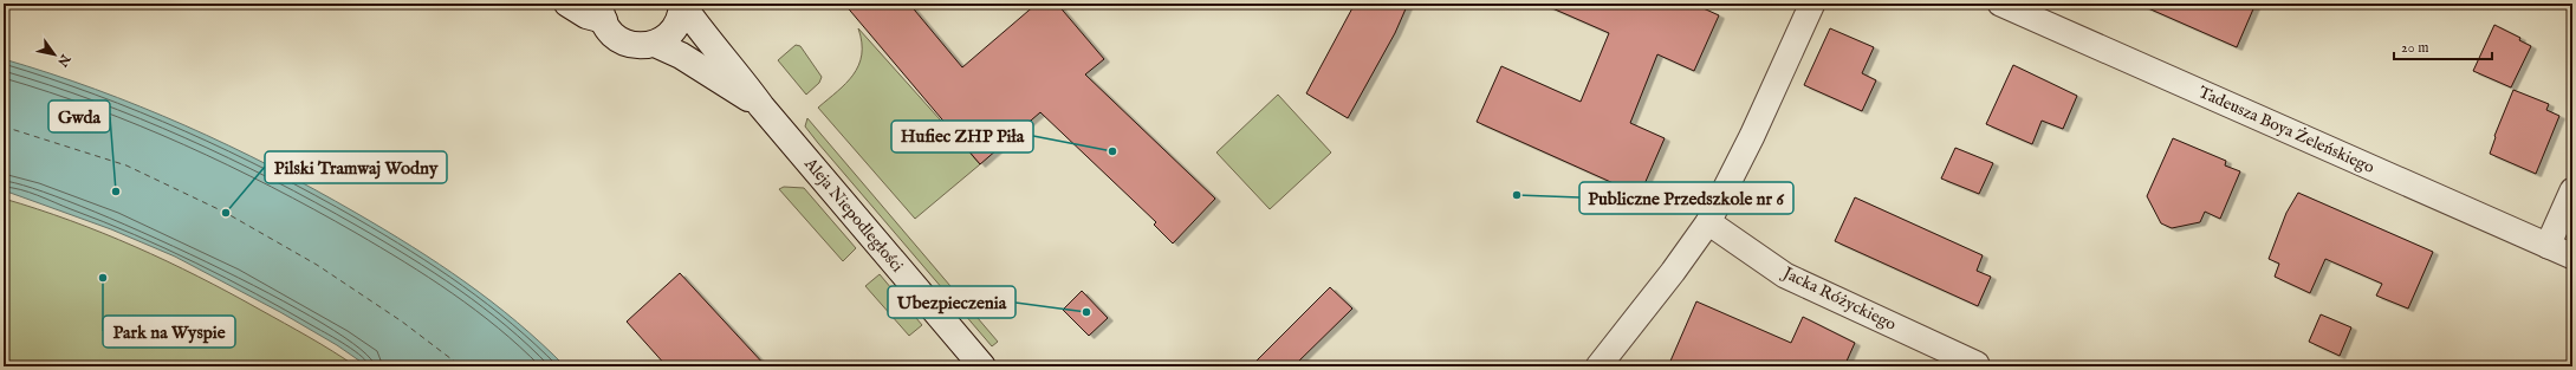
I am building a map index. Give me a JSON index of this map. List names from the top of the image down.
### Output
{
  "streets": {
    "street": ["Tadeusza Boya Żeleńskiego", "Aleja Niepodległości", "Jacka Różyckiego"]
  },
  "places": [
    "Hufiec ZHP Piła",
    "Gwda",
    "Publiczne Przedszkole nr 6",
    "Pilski Tramwaj Wodny",
    "Park na Wyspie",
    "Ubezpieczenia"
  ],
  "scale_bar": "20 m",
  "north": "bottom right"
}
